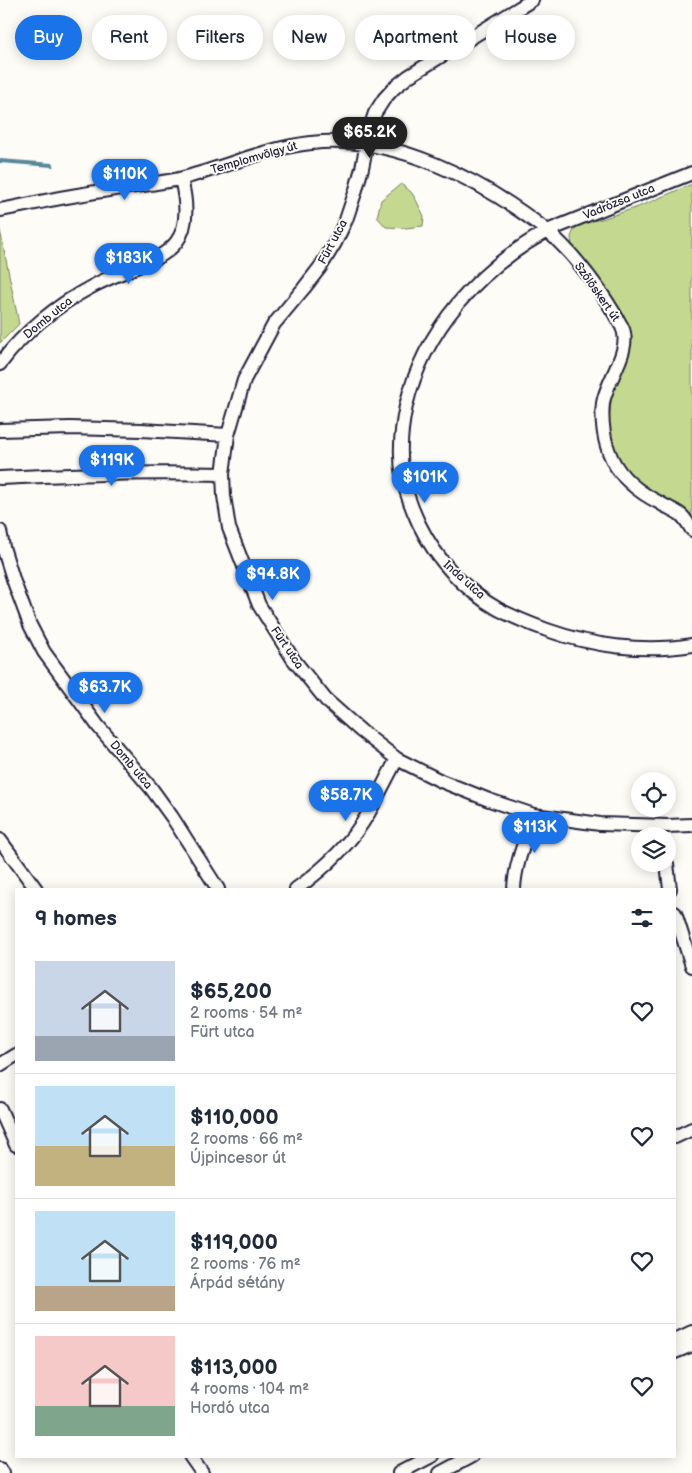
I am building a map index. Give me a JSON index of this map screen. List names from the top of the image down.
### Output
{
  "streets": {
    "street": [
      "Templomvölgy út",
      "Vadrózsa utca",
      "Fürt utca",
      "Szőlőskert út",
      "Domb utca",
      "Inda utca"
    ]
  },
  "crossings": [
    ["Templomvölgy út", "Vadrózsa utca"],
    ["Templomvölgy út", "Fürt utca"],
    ["Templomvölgy út", "Szőlőskert út"],
    ["Templomvölgy út", "Domb utca"],
    ["Templomvölgy út", "Inda utca"],
    ["Vadrózsa utca", "Szőlőskert út"],
    ["Vadrózsa utca", "Inda utca"],
    ["Szőlőskert út", "Inda utca"]
  ],
  "page": {
    "chip": [
      "Buy",
      "Rent",
      "Filters",
      "New",
      "Apartment",
      "House"
    ],
    "price": [
      "$65.2K",
      "$110K",
      "$183K",
      "$119K",
      "$101K",
      "$94.8K",
      "$63.7K",
      "$58.7K",
      "$113K"
    ],
    "heading": "9 homes",
    "list": [
      {
        "name": "$65,200",
        "note": "2 rooms · 54 m² · Fürt utca"
      },
      {
        "name": "$110,000",
        "note": "2 rooms · 66 m² · Újpincesor út"
      },
      {
        "name": "$119,000",
        "note": "2 rooms · 76 m² · Árpád sétány"
      },
      {
        "name": "$113,000",
        "note": "4 rooms · 104 m² · Hordó utca"
      }
    ]
  }
}
